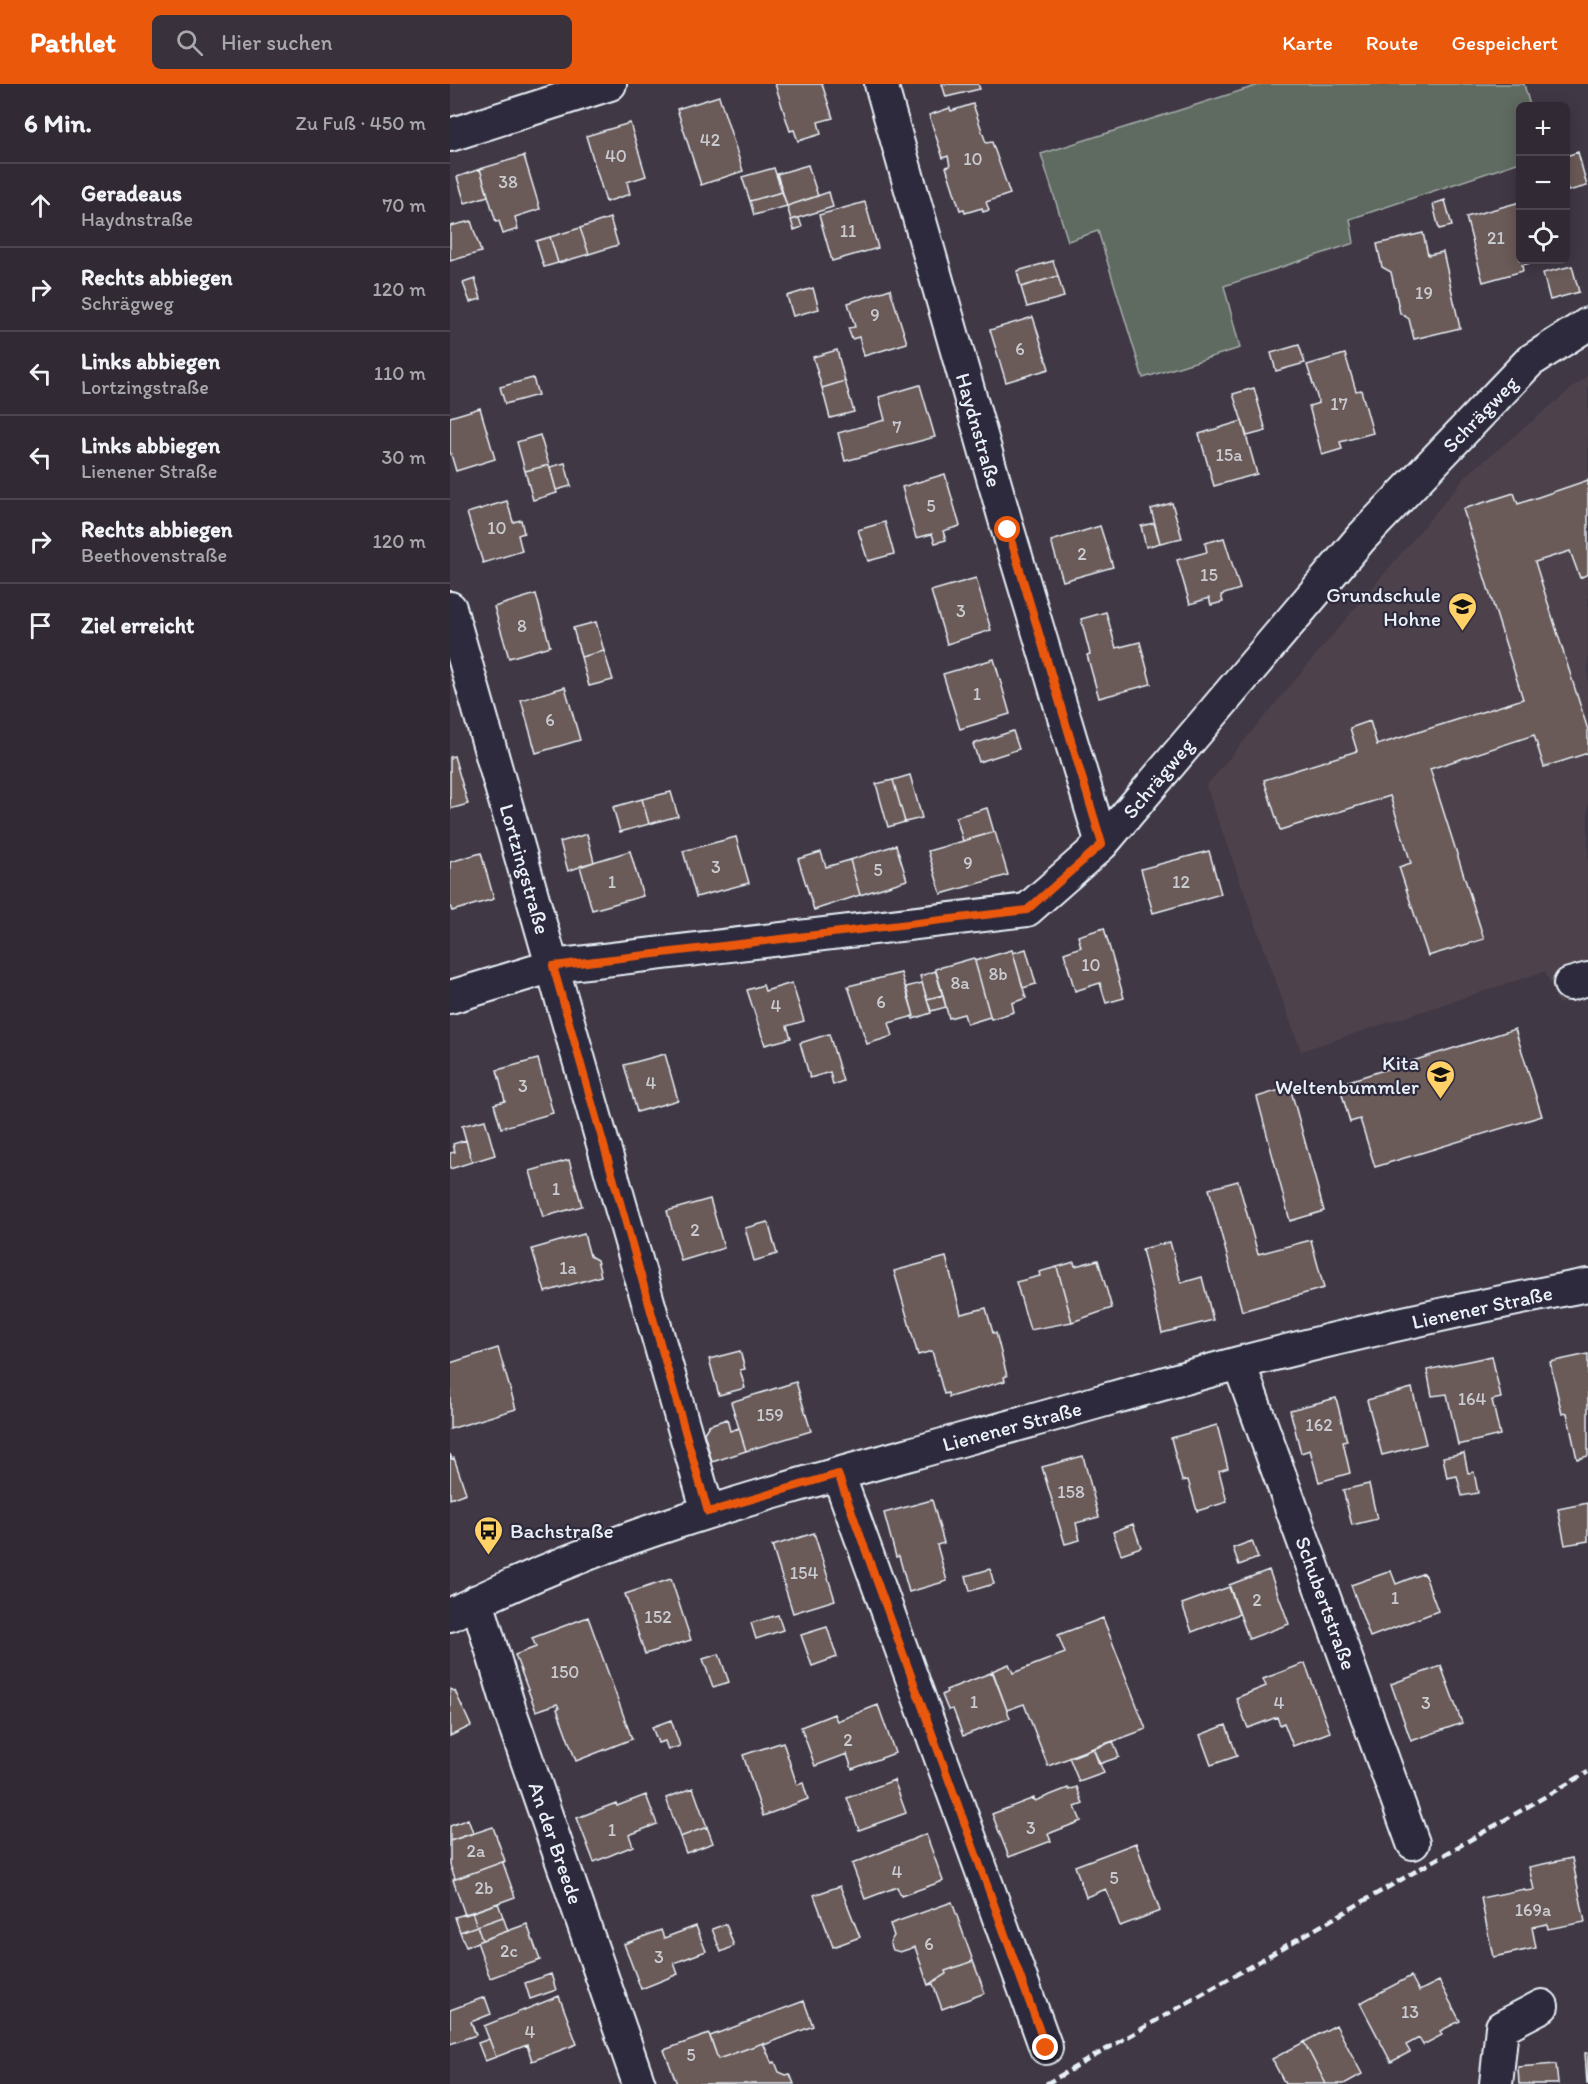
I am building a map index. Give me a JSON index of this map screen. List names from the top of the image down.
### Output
{
  "streets": {
    "street": [
      "Schrägweg",
      "Haydnstraße",
      "Lortzingstraße",
      "Lienener Straße",
      "Schubertstraße",
      "An der Breede"
    ]
  },
  "crossings": [
    ["Schrägweg", "Haydnstraße"],
    ["Schrägweg", "Lortzingstraße"],
    ["Lortzingstraße", "Lienener Straße"],
    ["Lienener Straße", "Schubertstraße"],
    ["Lienener Straße", "An der Breede"]
  ],
  "places": {
    "school or university": ["Grundschule Hohne", "Kita Weltenbummler"],
    "bus stop": ["Bachstraße"]
  },
  "house_numbers": [
    "42",
    "40",
    "10",
    "38",
    "11",
    "21",
    "19",
    "9",
    "6",
    "17",
    "7",
    "15a",
    "5",
    "10",
    "2",
    "15",
    "3",
    "8",
    "1",
    "6",
    "9",
    "3",
    "5",
    "1",
    "12",
    "10",
    "8b",
    "8a",
    "6",
    "4",
    "4",
    "3",
    "1",
    "2",
    "1a",
    "164",
    "159",
    "162",
    "158",
    "154",
    "1",
    "2",
    "152",
    "150",
    "1",
    "4",
    "3",
    "2",
    "3",
    "1",
    "2a",
    "4",
    "5",
    "2b",
    "169a",
    "6",
    "2c",
    "3",
    "13",
    "4",
    "5"
  ],
  "page": {
    "header": "Pathlet",
    "search": "Hier suchen",
    "nav": ["Karte", "Route", "Gespeichert"],
    "heading": ["6 Min.", "Zu Fuß · 450 m"],
    "map_buttons": ["+", "−"],
    "list": [
      ["Geradeaus", "Haydnstraße", "70 m"],
      ["Rechts abbiegen", "Schrägweg", "120 m"],
      ["Links abbiegen", "Lortzingstraße", "110 m"],
      ["Links abbiegen", "Lienener Straße", "30 m"],
      ["Rechts abbiegen", "Beethovenstraße", "120 m"],
      "Ziel erreicht"
    ]
  }
}
